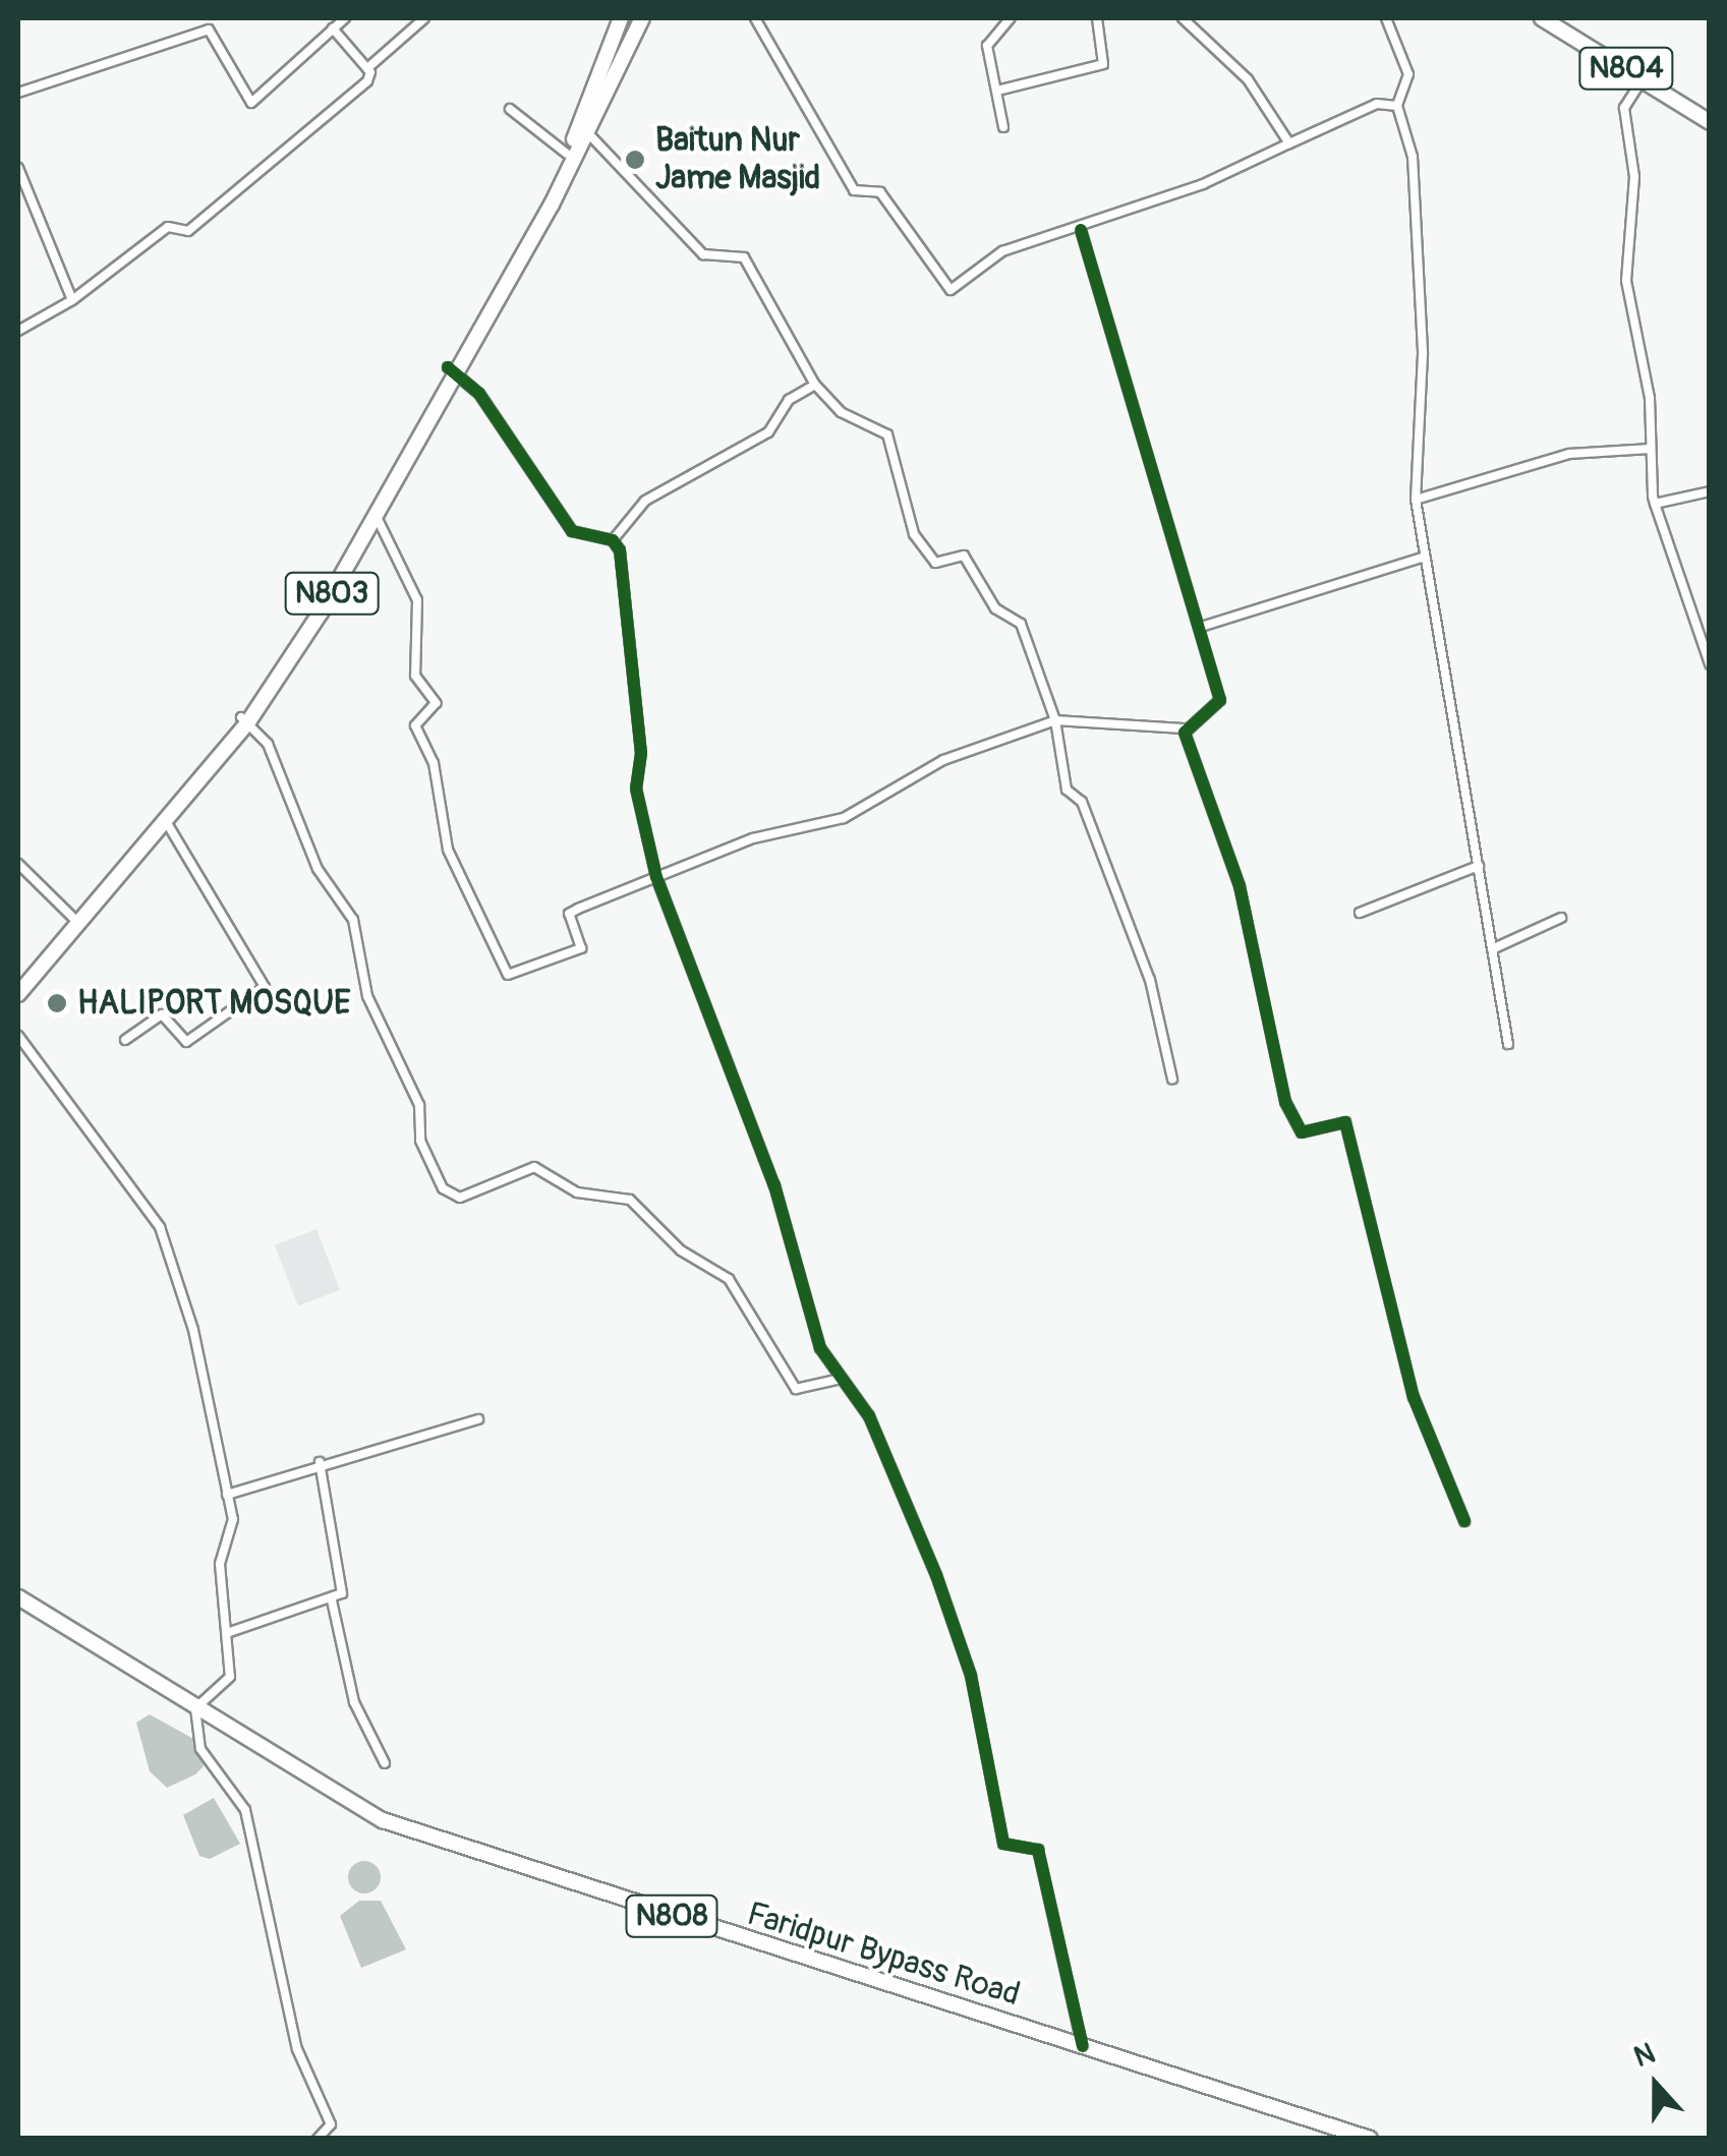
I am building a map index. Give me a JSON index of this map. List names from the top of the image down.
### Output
{
  "streets": {
    "highway": [
      "N804",
      "N803",
      "N808",
      "Faridpur Bypass Road"
    ]
  },
  "places": ["Baitun Nur Jame Masjid", "HALIPORT MOSQUE"],
  "north": "top"
}
